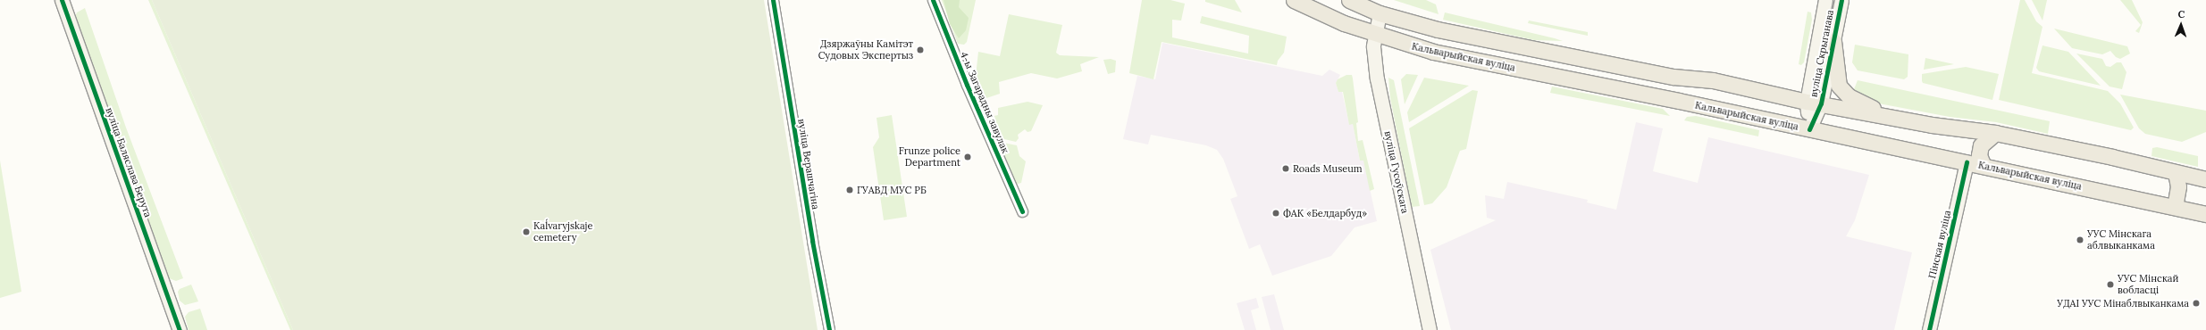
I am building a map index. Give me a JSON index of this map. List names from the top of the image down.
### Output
{
  "streets": {
    "main road": ["Кальварыйская вуліца"],
    "street": [
      "вуліца Скрыганава",
      "4-ы Загарадны завулак",
      "вуліца Баляслава Берута",
      "вуліца Верашчагіна",
      "вуліца Гусоўскага",
      "Пінская вуліца"
    ]
  },
  "crossings": [
    ["вуліца Скрыганава", "Кальварыйская вуліца"],
    ["Кальварыйская вуліца", "вуліца Гусоўскага"],
    ["Кальварыйская вуліца", "Пінская вуліца"]
  ],
  "places": [
    "Дзяржаўны Камітэт Судовых Экспертыз",
    "Frunze police Department",
    "Roads Museum",
    "ГУАВД МУС РБ",
    "ФАК «Белдарбуд»",
    "Kaĺvaryjskaje cemetery",
    "УУС Мінскага аблвыканкама",
    "УУС Мінскай вобласці",
    "УДАІ УУС Мінаблвыканкама"
  ],
  "north": "top"
}
